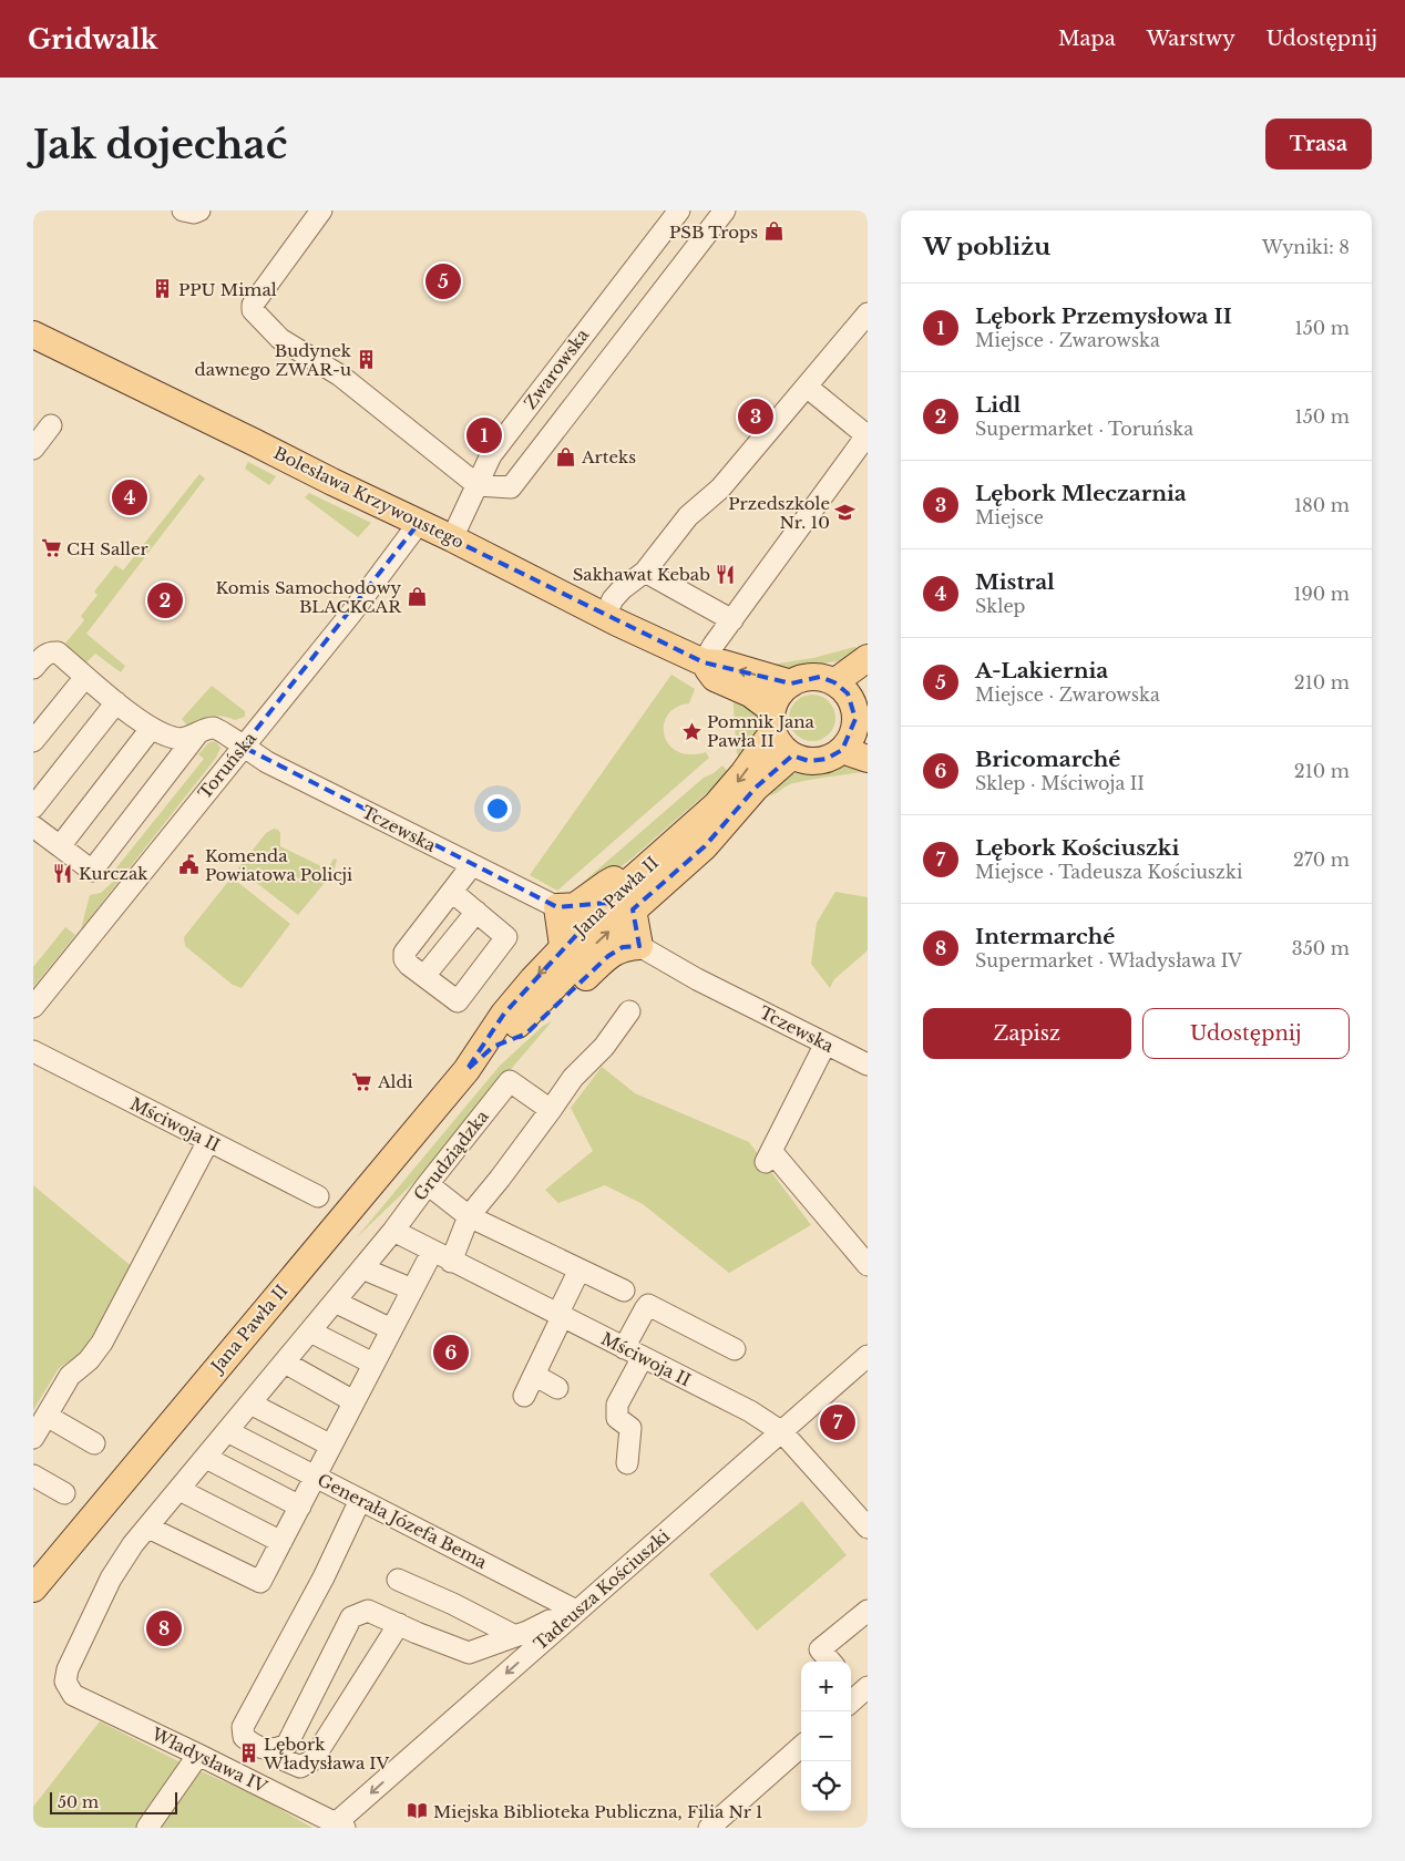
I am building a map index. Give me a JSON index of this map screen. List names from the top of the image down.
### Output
{
  "streets": {
    "main road": ["Bolesława Krzywoustego", "Jana Pawła II"],
    "street": [
      "Zwarowska",
      "Toruńska",
      "Tczewska",
      "Mściwoja II",
      "Grudziądzka",
      "Generała Józefa Bema",
      "Tadeusza Kościuszki",
      "Władysława IV"
    ]
  },
  "crossings": [
    ["Zwarowska", "Bolesława Krzywoustego"],
    ["Bolesława Krzywoustego", "Toruńska"],
    ["Bolesława Krzywoustego", "Jana Pawła II"],
    ["Toruńska", "Tczewska"],
    ["Mściwoja II", "Grudziądzka"],
    ["Mściwoja II", "Tadeusza Kościuszki"],
    ["Grudziądzka", "Generała Józefa Bema"],
    ["Grudziądzka", "Władysława IV"],
    ["Generała Józefa Bema", "Tadeusza Kościuszki"],
    ["Tadeusza Kościuszki", "Władysława IV"]
  ],
  "one_way": ["Tadeusza Kościuszki"],
  "places": {
    "shop": ["PSB Trops", "Arteks", "Komis Samochodowy BLACKCAR"],
    "building": ["PPU Mimal", "Budynek dawnego ZWAR-u", "Lębork Władysława IV"],
    "school or university": ["Przedszkole Nr. 10"],
    "supermarket": ["CH Saller", "Aldi"],
    "restaurant": ["Sakhawat Kebab", "Kurczak"],
    "place": ["Pomnik Jana Pawła II"],
    "public building": ["Komenda Powiatowa Policji"],
    "library": ["Miejska Biblioteka Publiczna, Filia Nr 1"]
  },
  "scale_bar": "50 m",
  "page": {
    "header": "Gridwalk",
    "nav": ["Mapa", "Warstwy", "Udostępnij"],
    "buttons": [
      "Trasa",
      ["Zapisz", "Udostępnij"]
    ],
    "title": "Jak dojechać",
    "heading": ["W pobliżu", "Wyniki: 8"],
    "pins": [
      "5",
      "3",
      "1",
      "4",
      "2",
      "6",
      "7",
      "8"
    ],
    "list": [
      {
        "mark": "1",
        "name": "Lębork Przemysłowa II",
        "note": "Miejsce · Zwarowska",
        "value": "150 m"
      },
      {
        "mark": "2",
        "name": "Lidl",
        "note": "Supermarket · Toruńska",
        "value": "150 m"
      },
      {
        "mark": "3",
        "name": "Lębork Mleczarnia",
        "note": "Miejsce",
        "value": "180 m"
      },
      {
        "mark": "4",
        "name": "Mistral",
        "note": "Sklep",
        "value": "190 m"
      },
      {
        "mark": "5",
        "name": "A-Lakiernia",
        "note": "Miejsce · Zwarowska",
        "value": "210 m"
      },
      {
        "mark": "6",
        "name": "Bricomarché",
        "note": "Sklep · Mściwoja II",
        "value": "210 m"
      },
      {
        "mark": "7",
        "name": "Lębork Kościuszki",
        "note": "Miejsce · Tadeusza Kościuszki",
        "value": "270 m"
      },
      {
        "mark": "8",
        "name": "Intermarché",
        "note": "Supermarket · Władysława IV",
        "value": "350 m"
      }
    ],
    "map_buttons": ["+", "−"],
    "scale": "50 m"
  }
}
